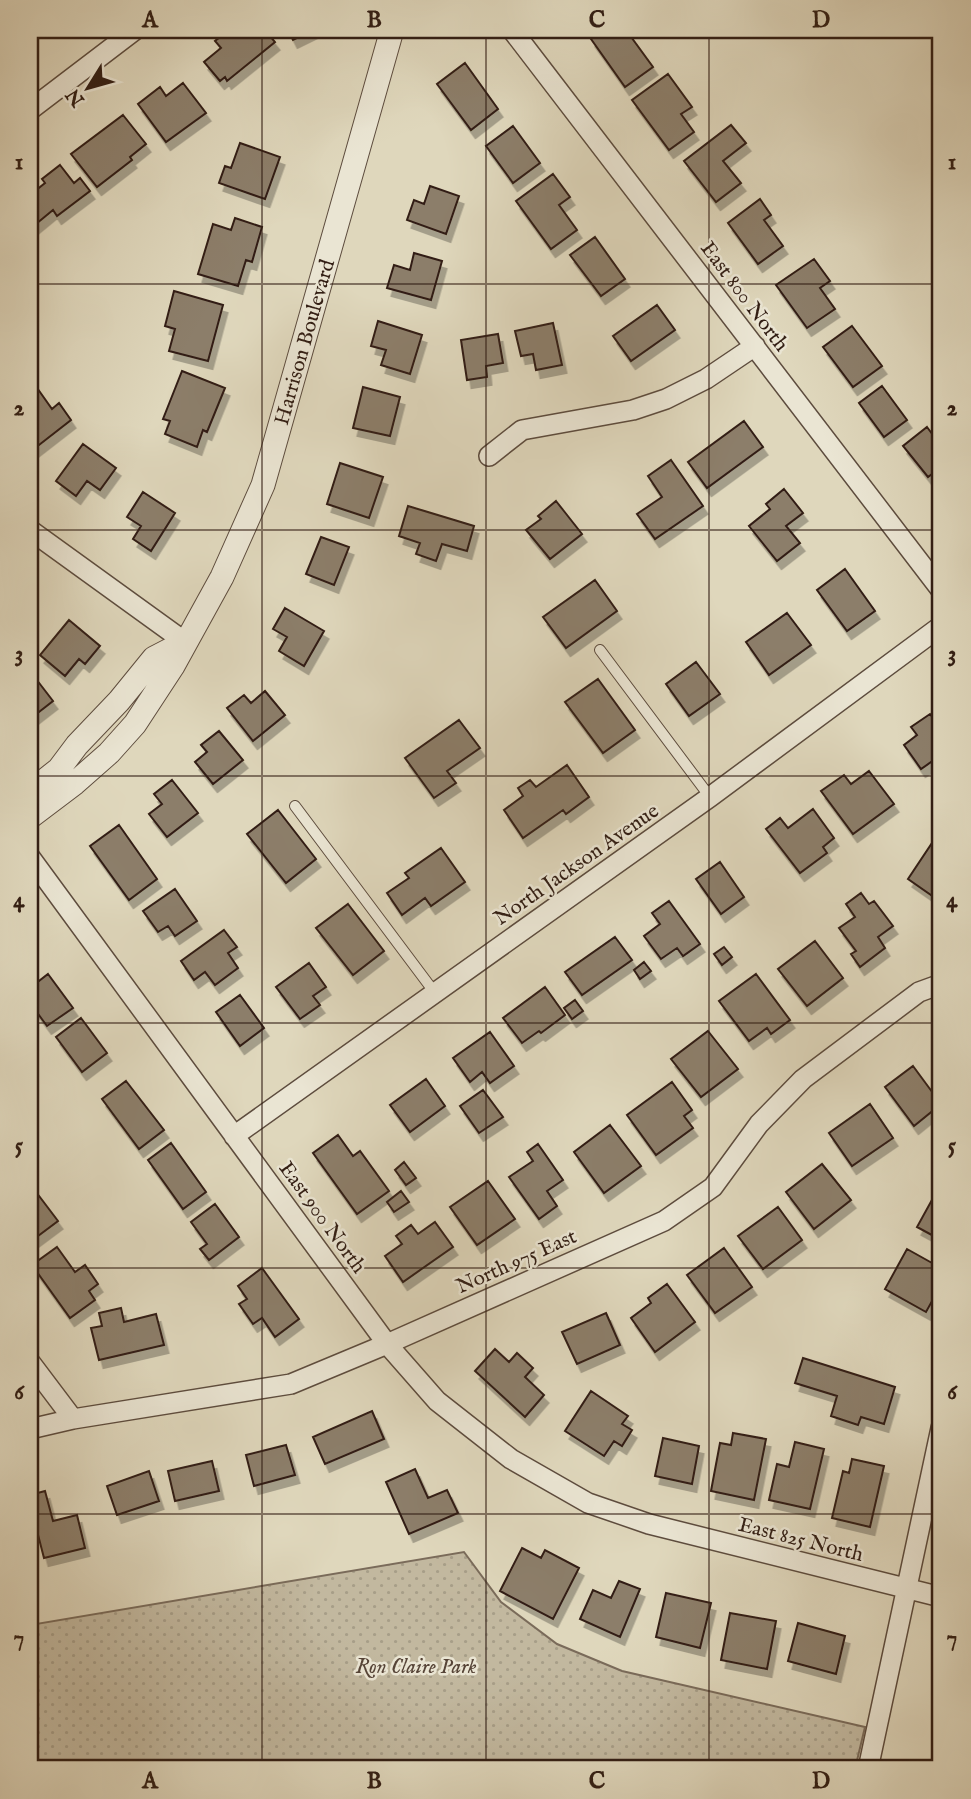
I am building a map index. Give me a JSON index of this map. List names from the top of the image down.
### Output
{
  "streets": {
    "street": [
      "East 800 North",
      "Harrison Boulevard",
      "North Jackson Avenue",
      "East 900 North",
      "North 975 East",
      "East 825 North"
    ]
  },
  "crossings": [
    ["North Jackson Avenue", "East 900 North"],
    ["East 900 North", "North 975 East"],
    ["East 900 North", "East 825 North"]
  ],
  "parks": ["Ron Claire Park"],
  "north": "bottom left",
  "grid": {
    "columns": [
      "A",
      "B",
      "C",
      "D"
    ],
    "rows": [
      "1",
      "2",
      "3",
      "4",
      "5",
      "6",
      "7"
    ]
  }
}
